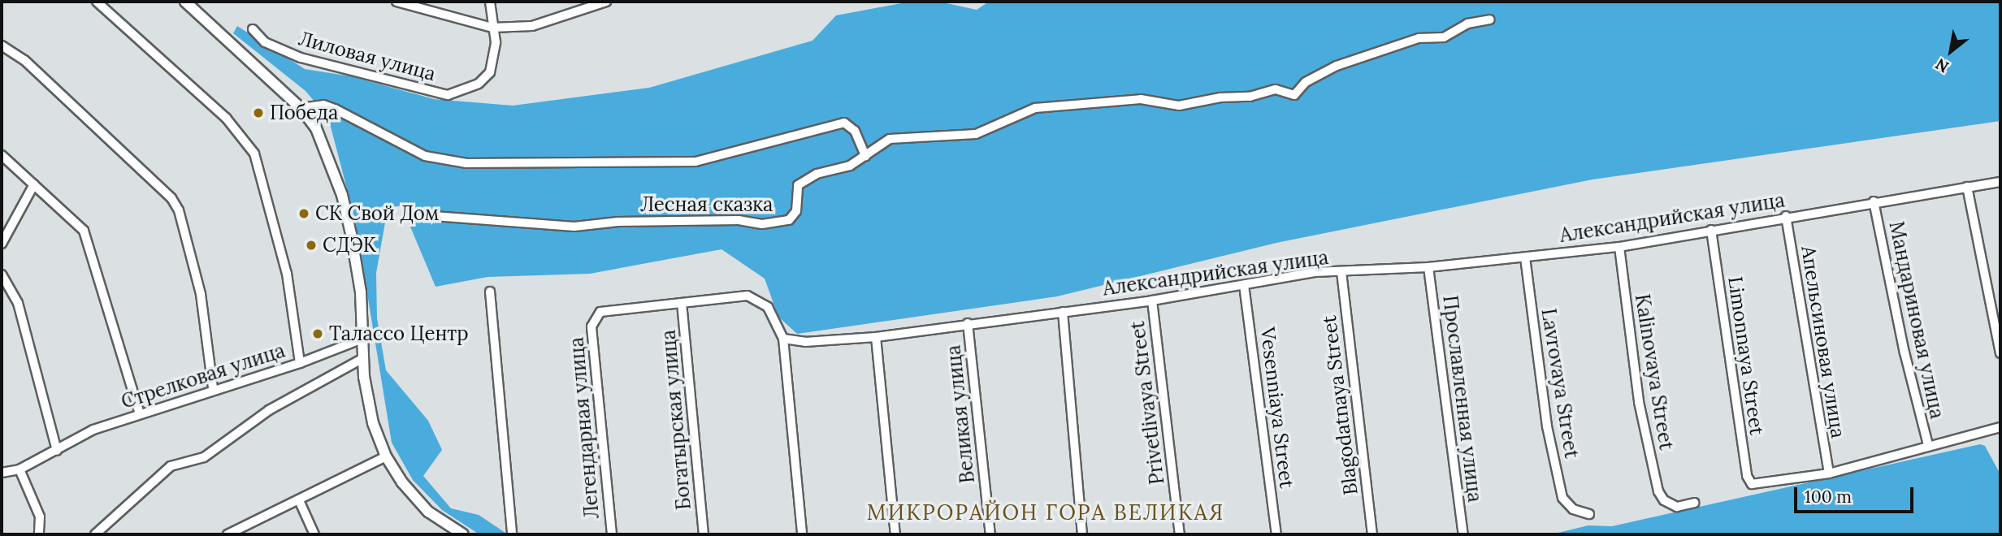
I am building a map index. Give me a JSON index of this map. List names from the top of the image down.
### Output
{
  "streets": {
    "street": [
      "Лиловая улица",
      "Лесная сказка",
      "Александрийская улица",
      "Мандариновая улица",
      "Апельсиновая улица",
      "Limonnaya Street",
      "Kalinovaya Street",
      "Стрелковая улица",
      "Lavrovaya Street",
      "Прославленная улица",
      "Privetlivaya Street",
      "Blagodatnaya Street",
      "Vesenniaya Street",
      "Великая улица",
      "Богатырская улица",
      "Легендарная улица"
    ]
  },
  "crossings": [
    ["Александрийская улица", "Мандариновая улица"],
    ["Александрийская улица", "Апельсиновая улица"],
    ["Александрийская улица", "Limonnaya Street"],
    ["Александрийская улица", "Kalinovaya Street"],
    ["Александрийская улица", "Lavrovaya Street"],
    ["Александрийская улица", "Прославленная улица"],
    ["Александрийская улица", "Privetlivaya Street"],
    ["Александрийская улица", "Blagodatnaya Street"],
    ["Александрийская улица", "Vesenniaya Street"],
    ["Александрийская улица", "Великая улица"],
    ["Апельсиновая улица", "Limonnaya Street"],
    ["Богатырская улица", "Легендарная улица"]
  ],
  "districts": ["МИКРОРАЙОН ГОРА ВЕЛИКАЯ"],
  "places": [
    "Победа",
    "СК Свой Дом",
    "СДЭК",
    "Талассо Центр"
  ],
  "scale_bar": "100 m",
  "north": "bottom left"
}
